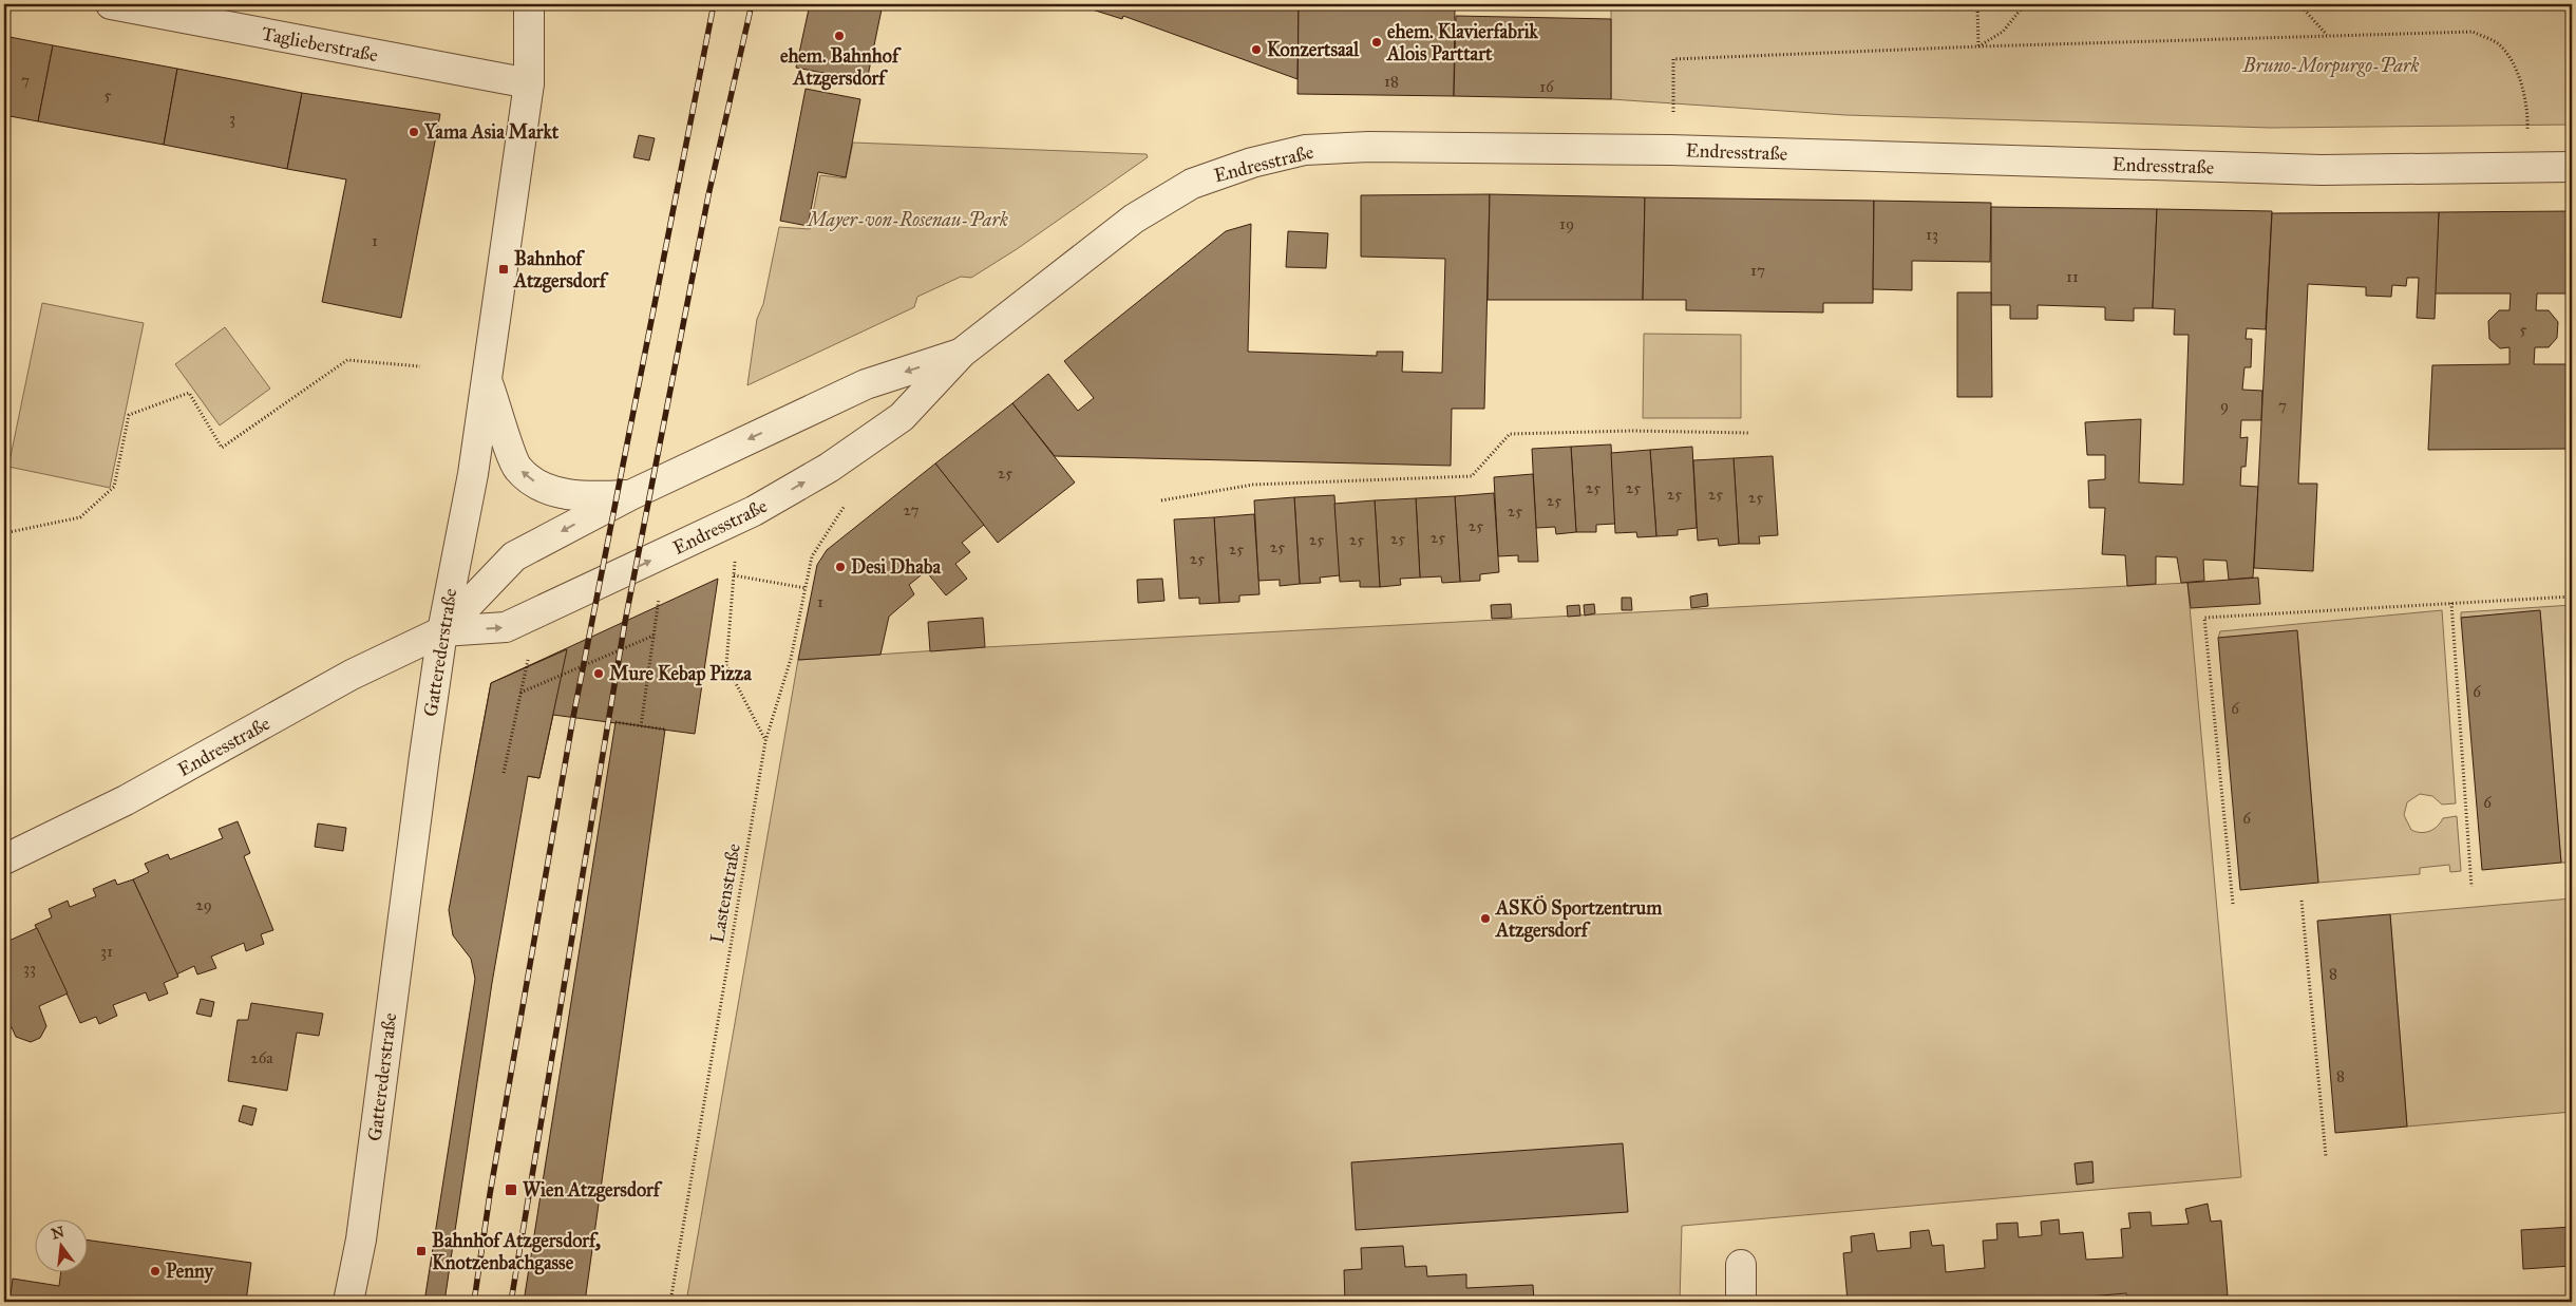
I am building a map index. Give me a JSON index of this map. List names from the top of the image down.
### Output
{
  "streets": {
    "street": ["Taglieberstraße", "Endresstraße", "Gatterederstraße"],
    "path": ["Lastenstraße"]
  },
  "crossings": [
    ["Taglieberstraße", "Gatterederstraße"],
    ["Endresstraße", "Gatterederstraße"]
  ],
  "parks": ["Bruno-Morpurgo-Park", "Mayer-von-Rosenau-Park"],
  "places": {
    "other": [
      "ehem. Bahnhof Atzgersdorf",
      "ehem. Klavierfabrik Alois Parttart",
      "Konzertsaal",
      "Yama Asia Markt",
      "Desi Dhaba",
      "Mure Kebap Pizza",
      "ASKÖ Sportzentrum Atzgersdorf",
      "Penny"
    ],
    "transit": ["Bahnhof Atzgersdorf", "Wien Atzgersdorf", "Bahnhof Atzgersdorf, Knotzenbachgasse"]
  },
  "house_numbers": [
    "7",
    "18",
    "16",
    "5",
    "3",
    "19",
    "13",
    "1",
    "17",
    "11",
    "5",
    "9",
    "7",
    "25",
    "25",
    "25",
    "25",
    "25",
    "25",
    "25",
    "27",
    "25",
    "25",
    "25",
    "25",
    "25",
    "25",
    "25",
    "25",
    "25",
    "1",
    "6",
    "6",
    "6",
    "6",
    "29",
    "31",
    "33",
    "8",
    "26a",
    "8"
  ],
  "north": "top"
}
